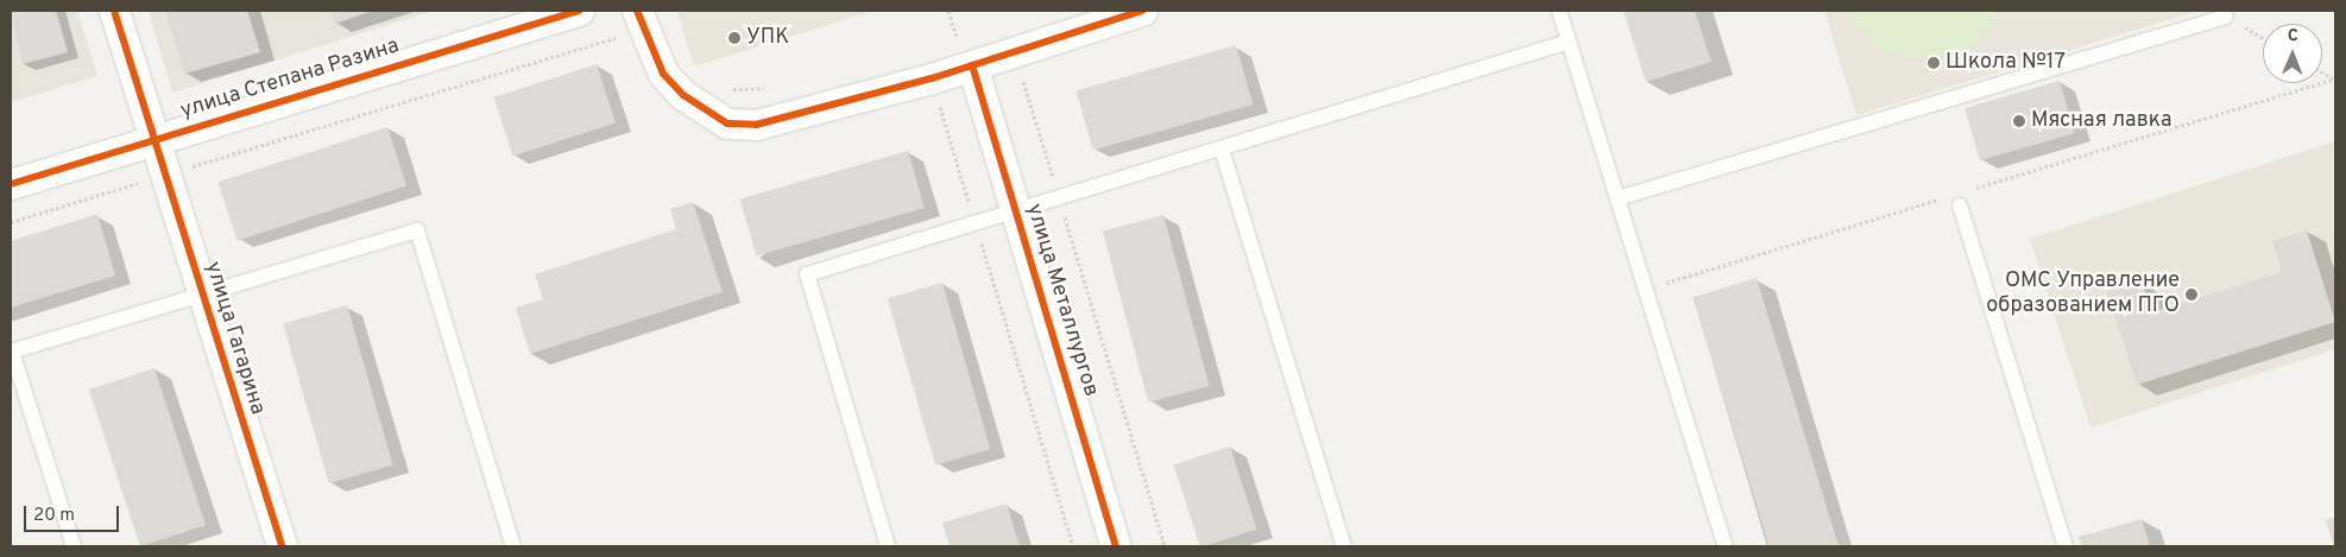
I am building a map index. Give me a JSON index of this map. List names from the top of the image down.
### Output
{
  "streets": {
    "street": ["улица Степана Разина", "улица Металлургов", "улица Гагарина"]
  },
  "crossings": [
    ["улица Степана Разина", "улица Гагарина"]
  ],
  "places": [
    "УПК",
    "Школа №17",
    "Мясная лавка",
    "ОМС Управление образованием ПГО"
  ],
  "scale_bar": "20 m",
  "north": "top"
}
